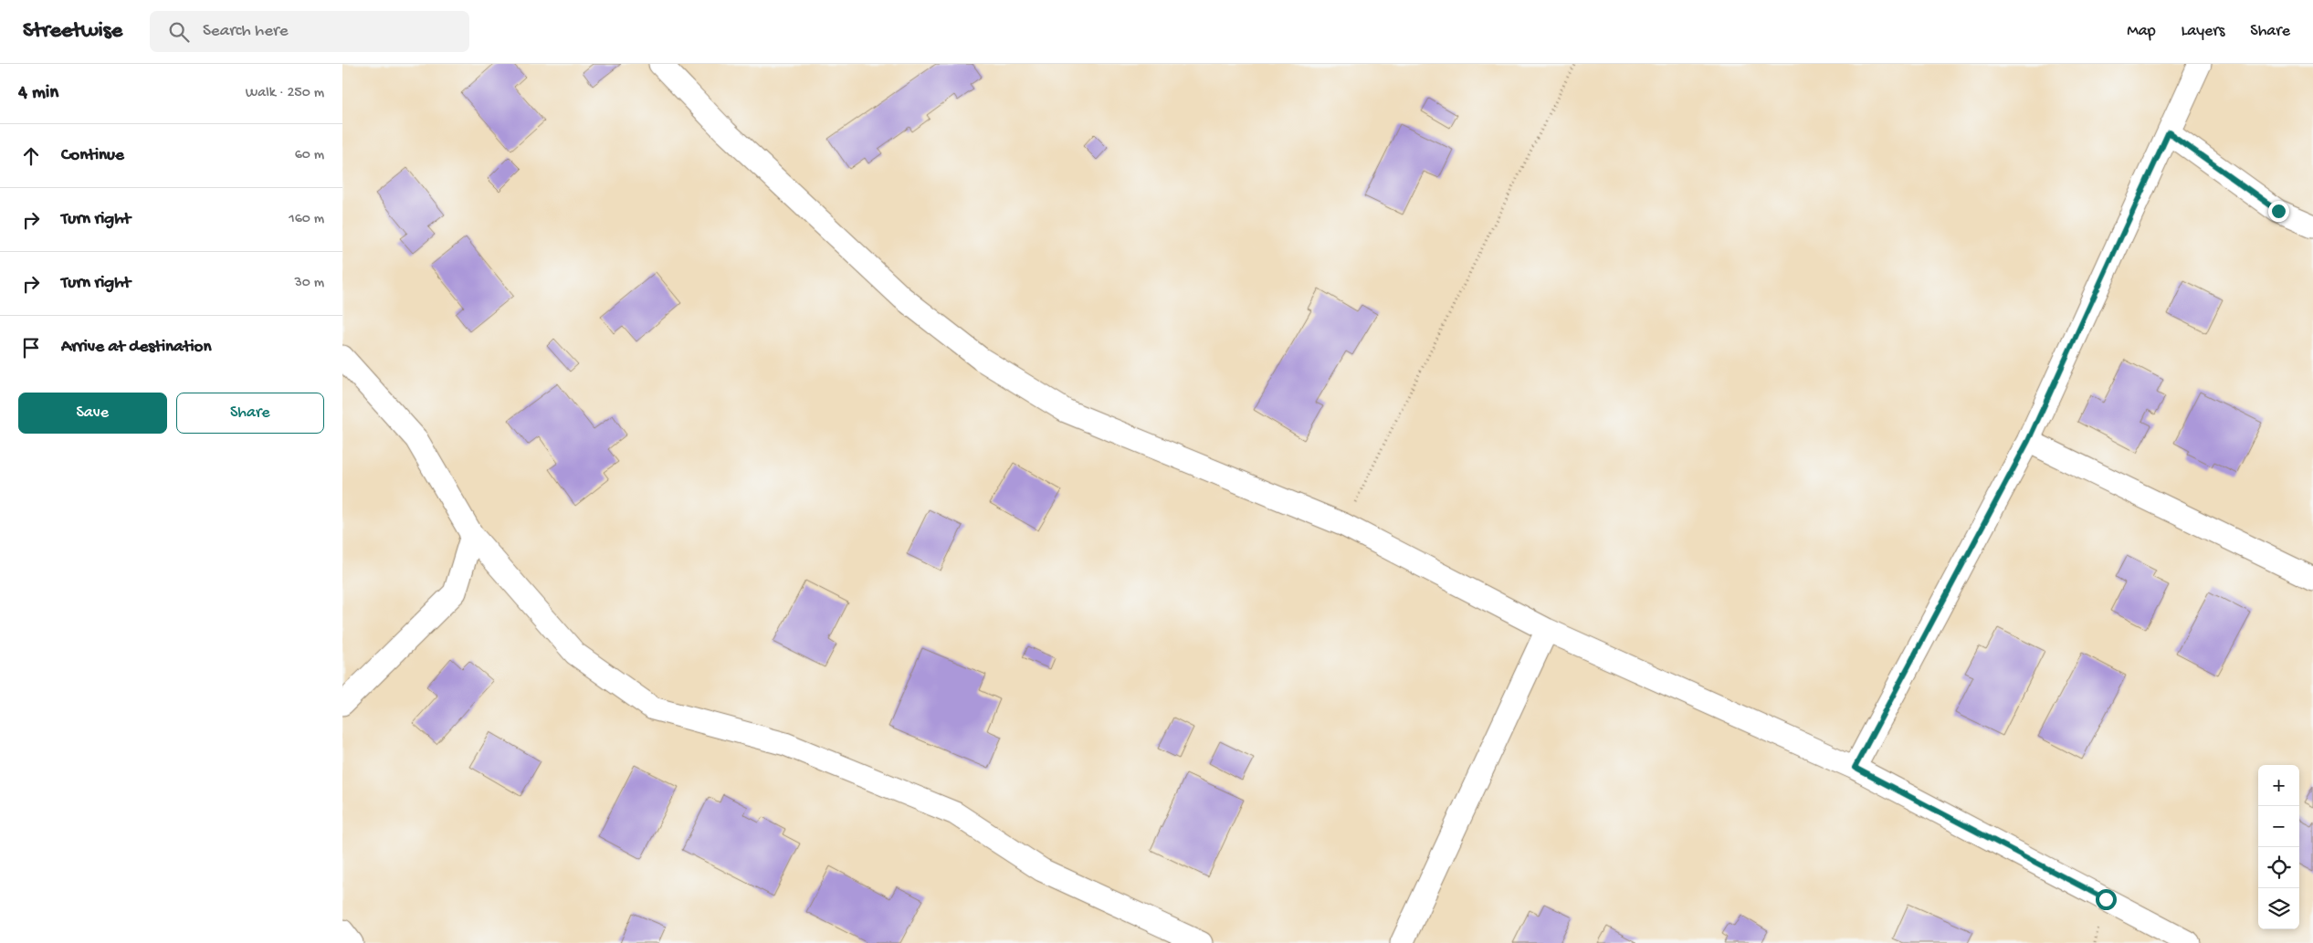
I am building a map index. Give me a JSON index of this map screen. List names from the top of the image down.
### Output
{
  "page": {
    "header": "Streetwise",
    "search": "Search here",
    "nav": ["Map", "Layers", "Share"],
    "heading": ["4 min", "Walk · 250 m"],
    "list": [
      ["Continue", "60 m"],
      ["Turn right", "160 m"],
      ["Turn right", "30 m"],
      "Arrive at destination"
    ],
    "buttons": ["Save", "Share"],
    "map_buttons": ["+", "−"]
  }
}
